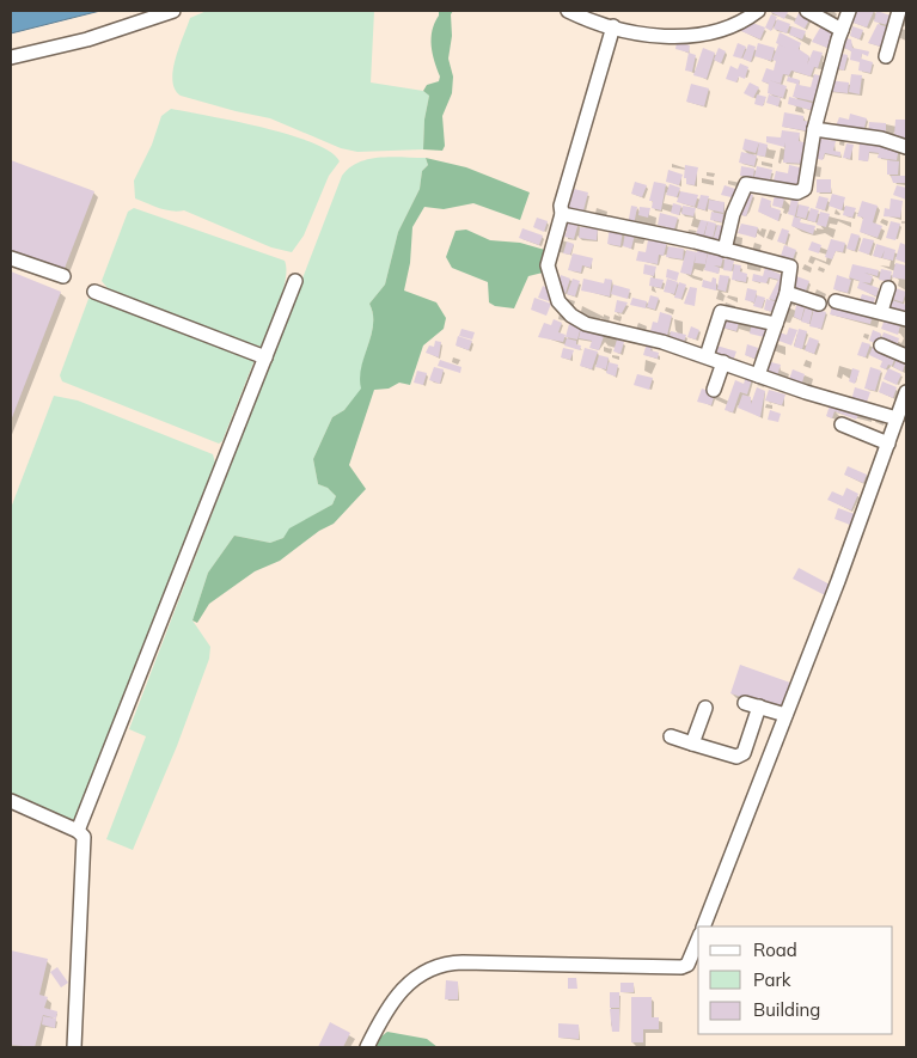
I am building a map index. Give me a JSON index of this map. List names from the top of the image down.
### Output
{
  "legend": ["Road", "Park", "Building"]
}
